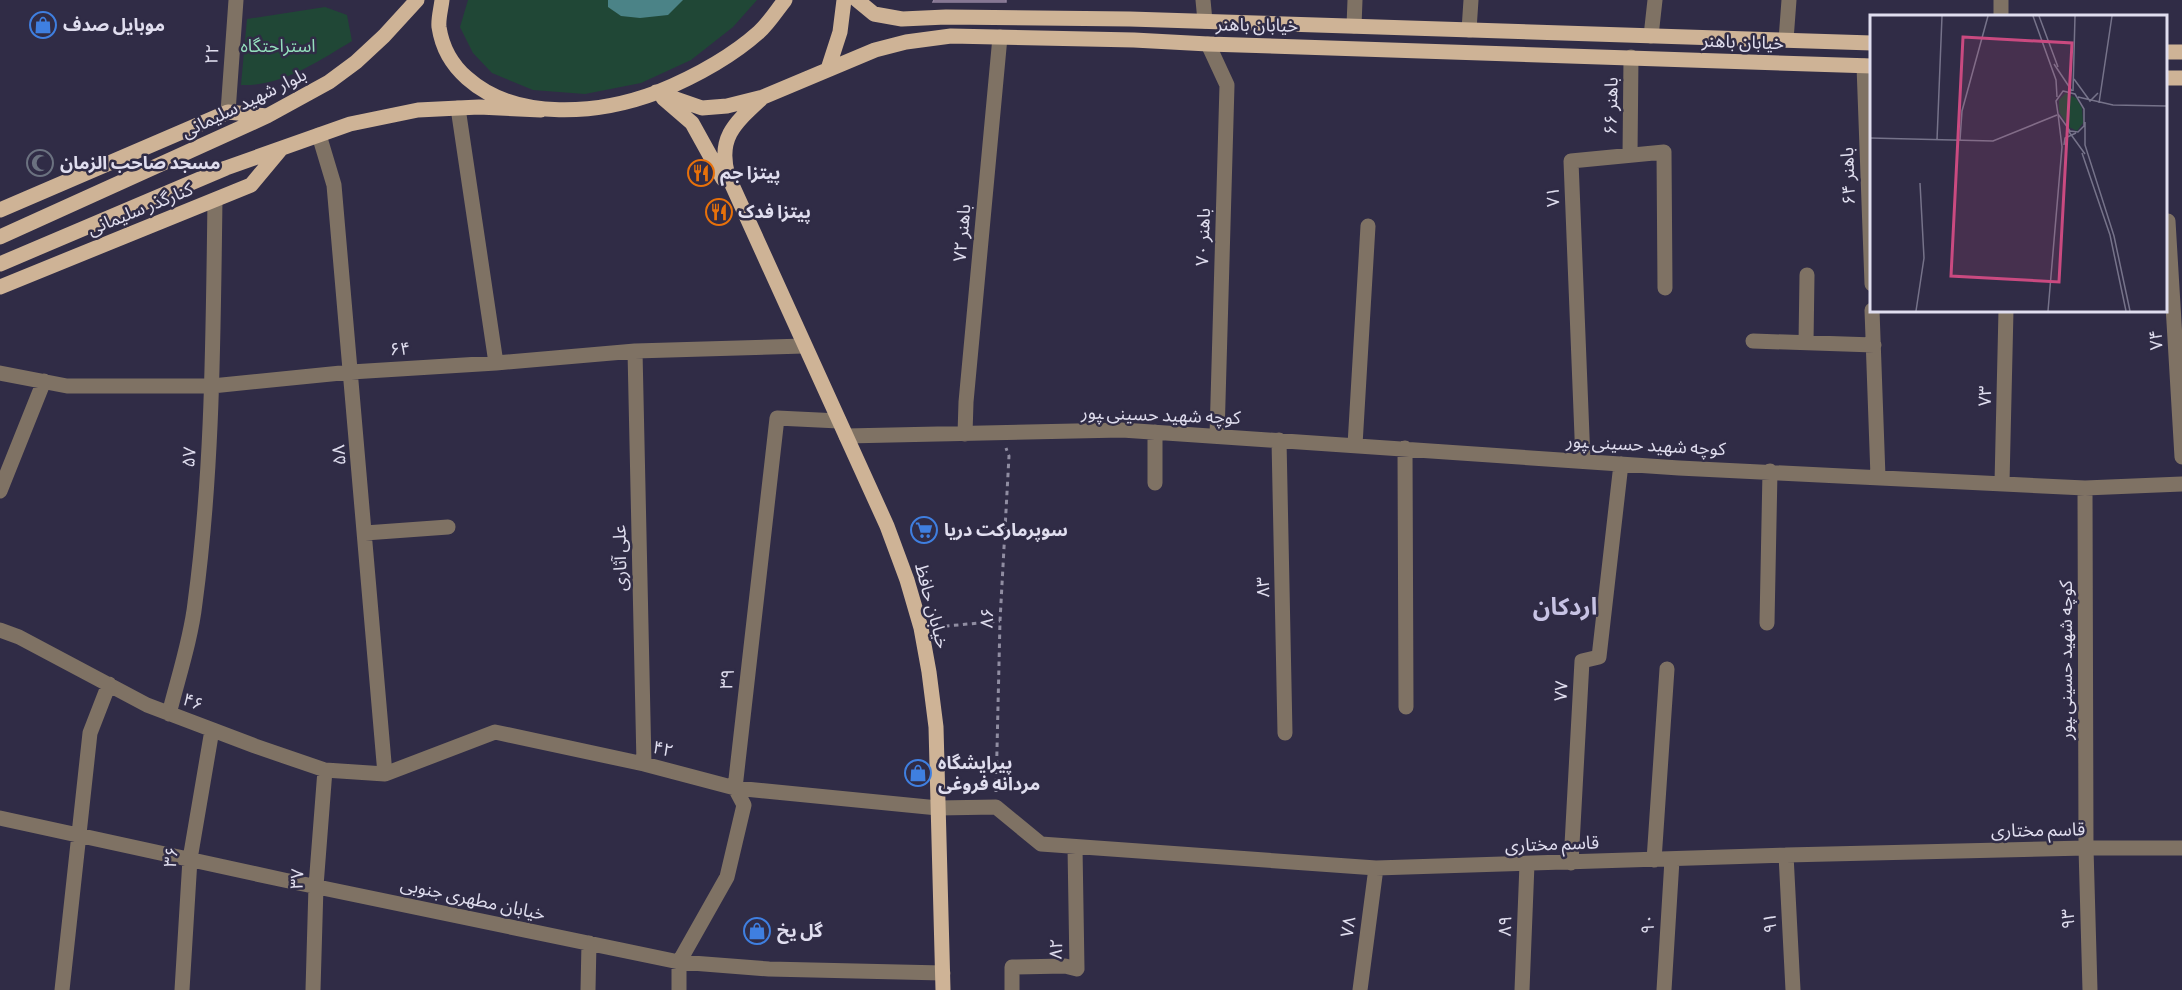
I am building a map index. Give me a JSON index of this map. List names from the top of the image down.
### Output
{
  "streets": {
    "main road": [
      "خیابان باهنر",
      "بلوار شهید سلیمانی",
      "کنارگذر سلیمانی",
      "خیابان حافظ"
    ],
    "street": [
      "۲۲",
      "باهنر ۶۶",
      "باهنر ۶۴",
      "۷۱",
      "باهنر ۷۲",
      "باهنر ۷۰",
      "۷۴",
      "۶۴",
      "۷۳",
      "کوچه شهید حسینی ‍پور",
      "۵۸",
      "۵۷",
      "علی آثاری",
      "۸۳",
      "۳۹",
      "۷۷",
      "۴۶",
      "۴۲",
      "قاسم مختاری",
      "۳۶",
      "۳۷",
      "خیابان مطهری جنوبی",
      "۹۳",
      "۹۱",
      "۹۰",
      "۸۹",
      "۷۸",
      "۸۲"
    ],
    "path": ["۸۶"]
  },
  "crossings": [
    ["خیابان باهنر", "باهنر ۶۶"],
    ["خیابان باهنر", "باهنر ۶۴"],
    ["خیابان باهنر", "باهنر ۷۲"],
    ["خیابان باهنر", "باهنر ۷۰"],
    ["خیابان باهنر", "خیابان حافظ"],
    ["باهنر ۶۶", "۷۱"],
    ["۷۱", "کوچه شهید حسینی ‍پور"],
    ["کنارگذر سلیمانی", "۵۷"],
    ["باهنر ۷۲", "کوچه شهید حسینی ‍پور"],
    ["باهنر ۷۰", "کوچه شهید حسینی ‍پور"],
    ["۶۴", "۵۸"],
    ["۶۴", "۵۷"],
    ["۶۴", "علی آثاری"],
    ["۶۴", "خیابان حافظ"],
    ["۷۳", "کوچه شهید حسینی ‍پور"],
    ["کوچه شهید حسینی ‍پور", "۸۳"],
    ["کوچه شهید حسینی ‍پور", "خیابان حافظ"],
    ["کوچه شهید حسینی ‍پور", "۸۶"],
    ["کوچه شهید حسینی ‍پور", "۷۷"],
    ["کوچه شهید حسینی ‍پور", "قاسم مختاری"],
    ["کوچه شهید حسینی ‍پور", "۹۳"],
    ["۵۸", "۴۶"],
    ["۵۸", "۴۲"],
    ["۵۷", "۴۶"],
    ["علی آثاری", "۴۲"],
    ["خیابان حافظ", "۳۹"],
    ["خیابان حافظ", "۴۲"],
    ["خیابان حافظ", "خیابان مطهری جنوبی"],
    ["۸۶", "قاسم مختاری"],
    ["۳۹", "۴۲"],
    ["۳۹", "خیابان مطهری جنوبی"],
    ["۷۷", "قاسم مختاری"],
    ["۴۶", "۴۲"],
    ["۴۶", "۳۶"],
    ["۴۶", "۳۷"],
    ["قاسم مختاری", "۹۳"],
    ["قاسم مختاری", "۹۱"],
    ["قاسم مختاری", "۹۰"],
    ["قاسم مختاری", "۸۹"],
    ["قاسم مختاری", "۷۸"],
    ["قاسم مختاری", "۸۲"],
    ["۳۶", "خیابان مطهری جنوبی"],
    ["۳۷", "خیابان مطهری جنوبی"]
  ],
  "districts": ["اردکان"],
  "parks": ["استراحتگاه"],
  "places": {
    "shop": ["موبایل صدف", "پیرایشگاه مردانه فروغی", "گل یخ"],
    "mosque": ["مسجد صاحب الزمان"],
    "restaurant": ["پیتزا جم", "پیتزا فدک"],
    "supermarket": ["سوپرمارکت دریا"]
  }
}
